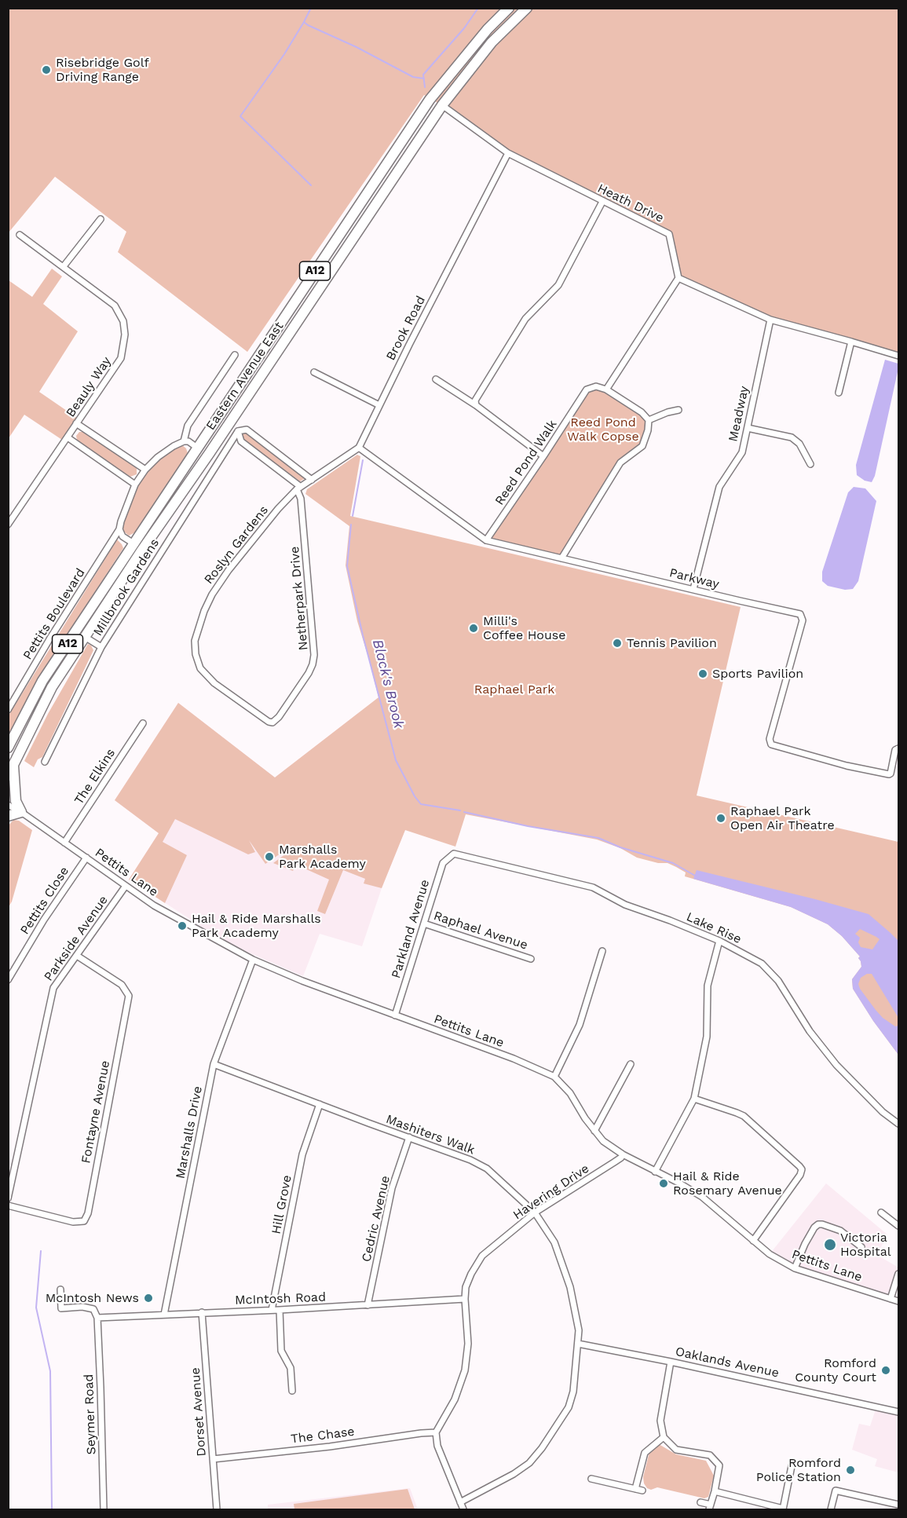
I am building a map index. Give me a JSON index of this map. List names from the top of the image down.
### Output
{
  "streets": {
    "highway": ["A12", "Eastern Avenue East"],
    "street": [
      "Heath Drive",
      "Brook Road",
      "Beauly Way",
      "Meadway",
      "Reed Pond Walk",
      "Roslyn Gardens",
      "Parkway",
      "Millbrook Gardens",
      "Netherpark Drive",
      "Pettits Boulevard",
      "The Elkins",
      "Pettits Lane",
      "Pettits Close",
      "Lake Rise",
      "Parkland Avenue",
      "Raphael Avenue",
      "Parkside Avenue",
      "Fontayne Avenue",
      "Marshalls Drive",
      "Mashiters Walk",
      "Havering Drive",
      "Hill Grove",
      "Cedric Avenue",
      "McIntosh Road",
      "Oaklands Avenue",
      "Dorset Avenue",
      "Seymer Road",
      "The Chase"
    ]
  },
  "crossings": [
    ["Heath Drive", "Brook Road"],
    ["Heath Drive", "Eastern Avenue East"],
    ["Brook Road", "Roslyn Gardens"],
    ["Brook Road", "Parkway"],
    ["Brook Road", "Netherpark Drive"],
    ["Meadway", "Parkway"],
    ["Reed Pond Walk", "Parkway"],
    ["Roslyn Gardens", "Netherpark Drive"],
    ["The Elkins", "Pettits Lane"],
    ["Pettits Lane", "Pettits Close"],
    ["Pettits Lane", "Parkland Avenue"],
    ["Pettits Lane", "Parkside Avenue"],
    ["Pettits Lane", "Marshalls Drive"],
    ["Pettits Lane", "Havering Drive"],
    ["Lake Rise", "Parkland Avenue"],
    ["Parkland Avenue", "Raphael Avenue"],
    ["Parkside Avenue", "Fontayne Avenue"],
    ["Marshalls Drive", "Mashiters Walk"],
    ["Marshalls Drive", "McIntosh Road"],
    ["Mashiters Walk", "Havering Drive"],
    ["Mashiters Walk", "Hill Grove"],
    ["Mashiters Walk", "Cedric Avenue"],
    ["Mashiters Walk", "Oaklands Avenue"],
    ["Havering Drive", "McIntosh Road"],
    ["Havering Drive", "The Chase"],
    ["Hill Grove", "McIntosh Road"],
    ["Cedric Avenue", "McIntosh Road"],
    ["McIntosh Road", "Dorset Avenue"],
    ["McIntosh Road", "Seymer Road"],
    ["Dorset Avenue", "The Chase"]
  ],
  "water": ["Black's Brook"],
  "parks": ["Reed Pond Walk Copse", "Raphael Park"],
  "places": [
    "Risebridge Golf Driving Range",
    "Milli's Coffee House",
    "Tennis Pavilion",
    "Sports Pavilion",
    "Raphael Park Open Air Theatre",
    "Marshalls Park Academy",
    "Hail & Ride Marshalls Park Academy",
    "Hail & Ride Rosemary Avenue",
    "Victoria Hospital",
    "McIntosh News",
    "Romford County Court",
    "Romford Police Station"
  ]
}
